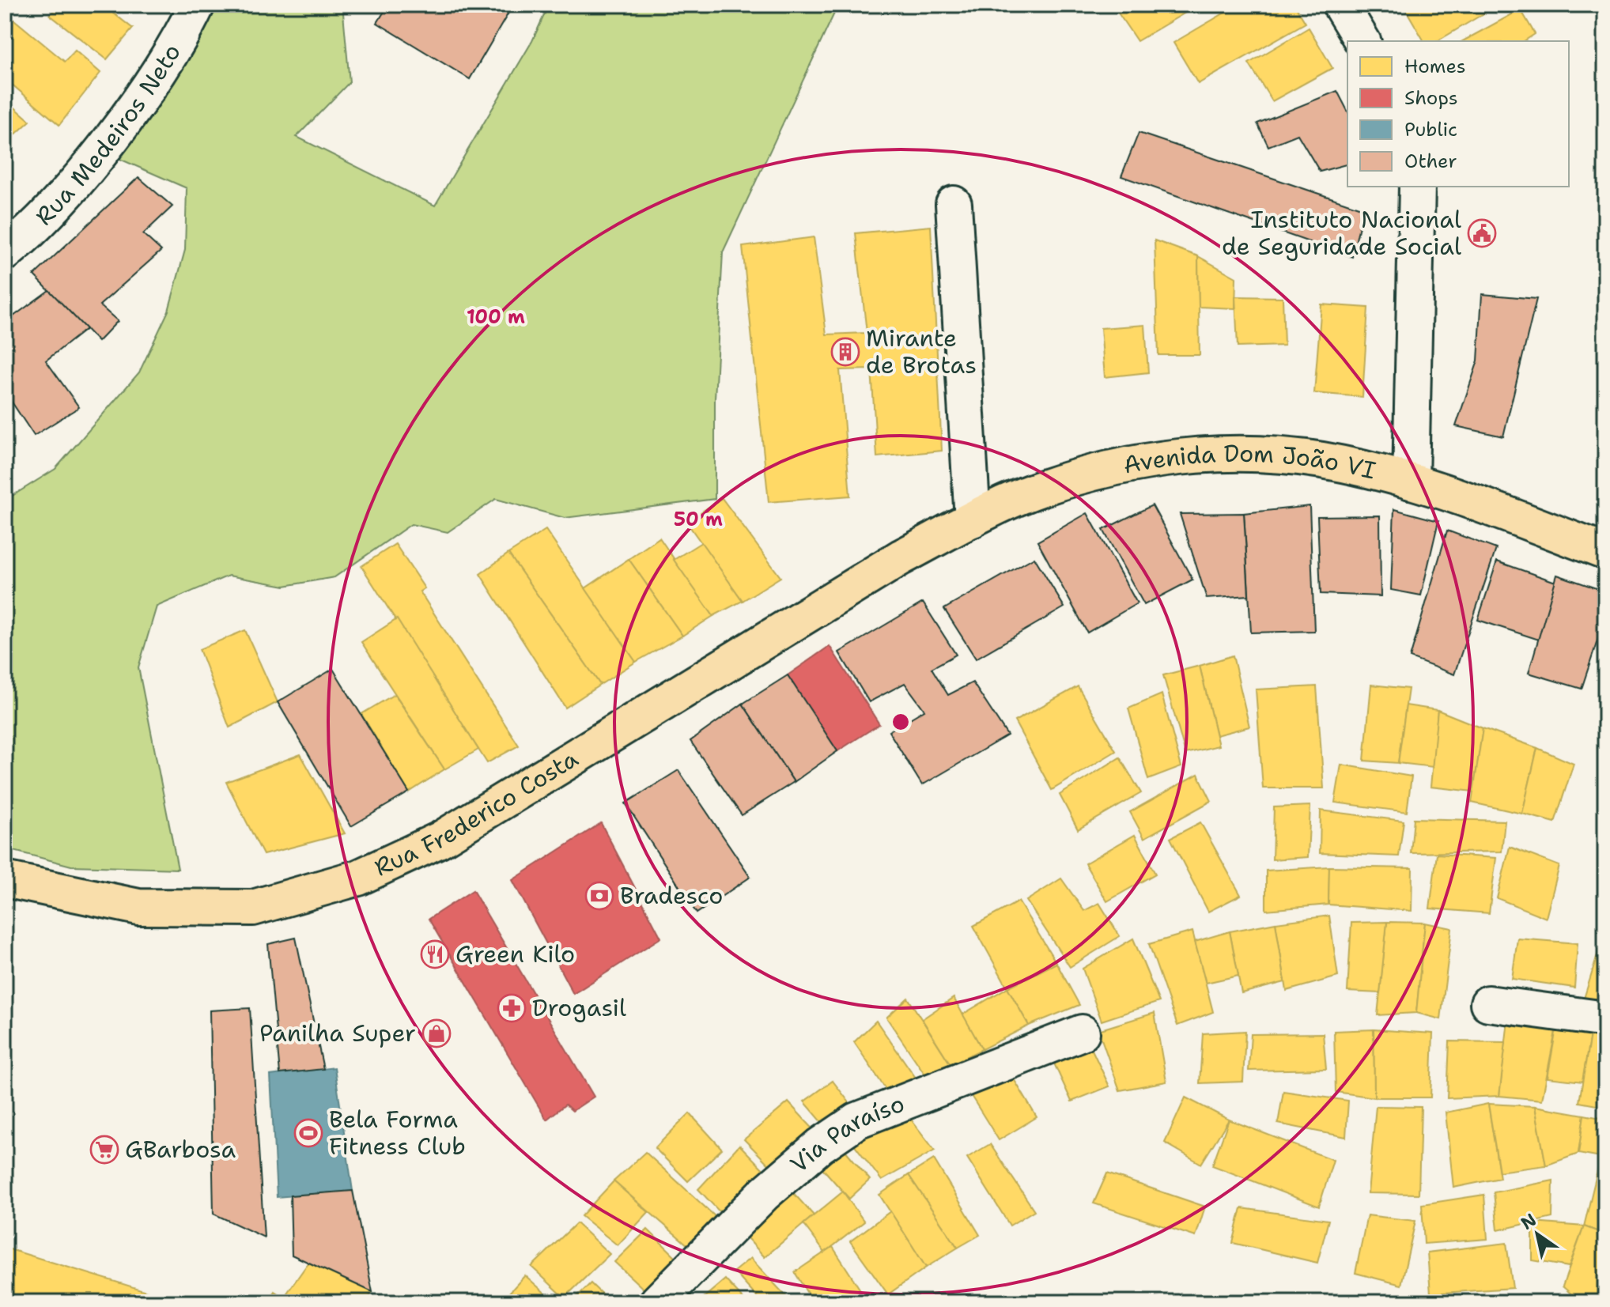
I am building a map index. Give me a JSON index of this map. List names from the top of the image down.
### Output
{
  "streets": {
    "main road": ["Avenida Dom João VI", "Rua Frederico Costa"],
    "street": ["Rua Medeiros Neto", "Via Paraíso"]
  },
  "crossings": [
    ["Avenida Dom João VI", "Rua Frederico Costa"]
  ],
  "places": {
    "public building": ["Instituto Nacional de Seguridade Social"],
    "building": ["Mirante de Brotas"],
    "bank": ["Bradesco"],
    "restaurant": ["Green Kilo"],
    "pharmacy": ["Drogasil"],
    "shop": ["Panilha Super"],
    "sports": ["Bela Forma Fitness Club"],
    "supermarket": ["GBarbosa"]
  },
  "legend": [
    "Homes",
    "Shops",
    "Public",
    "Other"
  ],
  "north": "top left",
  "rings": ["100 m", "50 m"]
}
